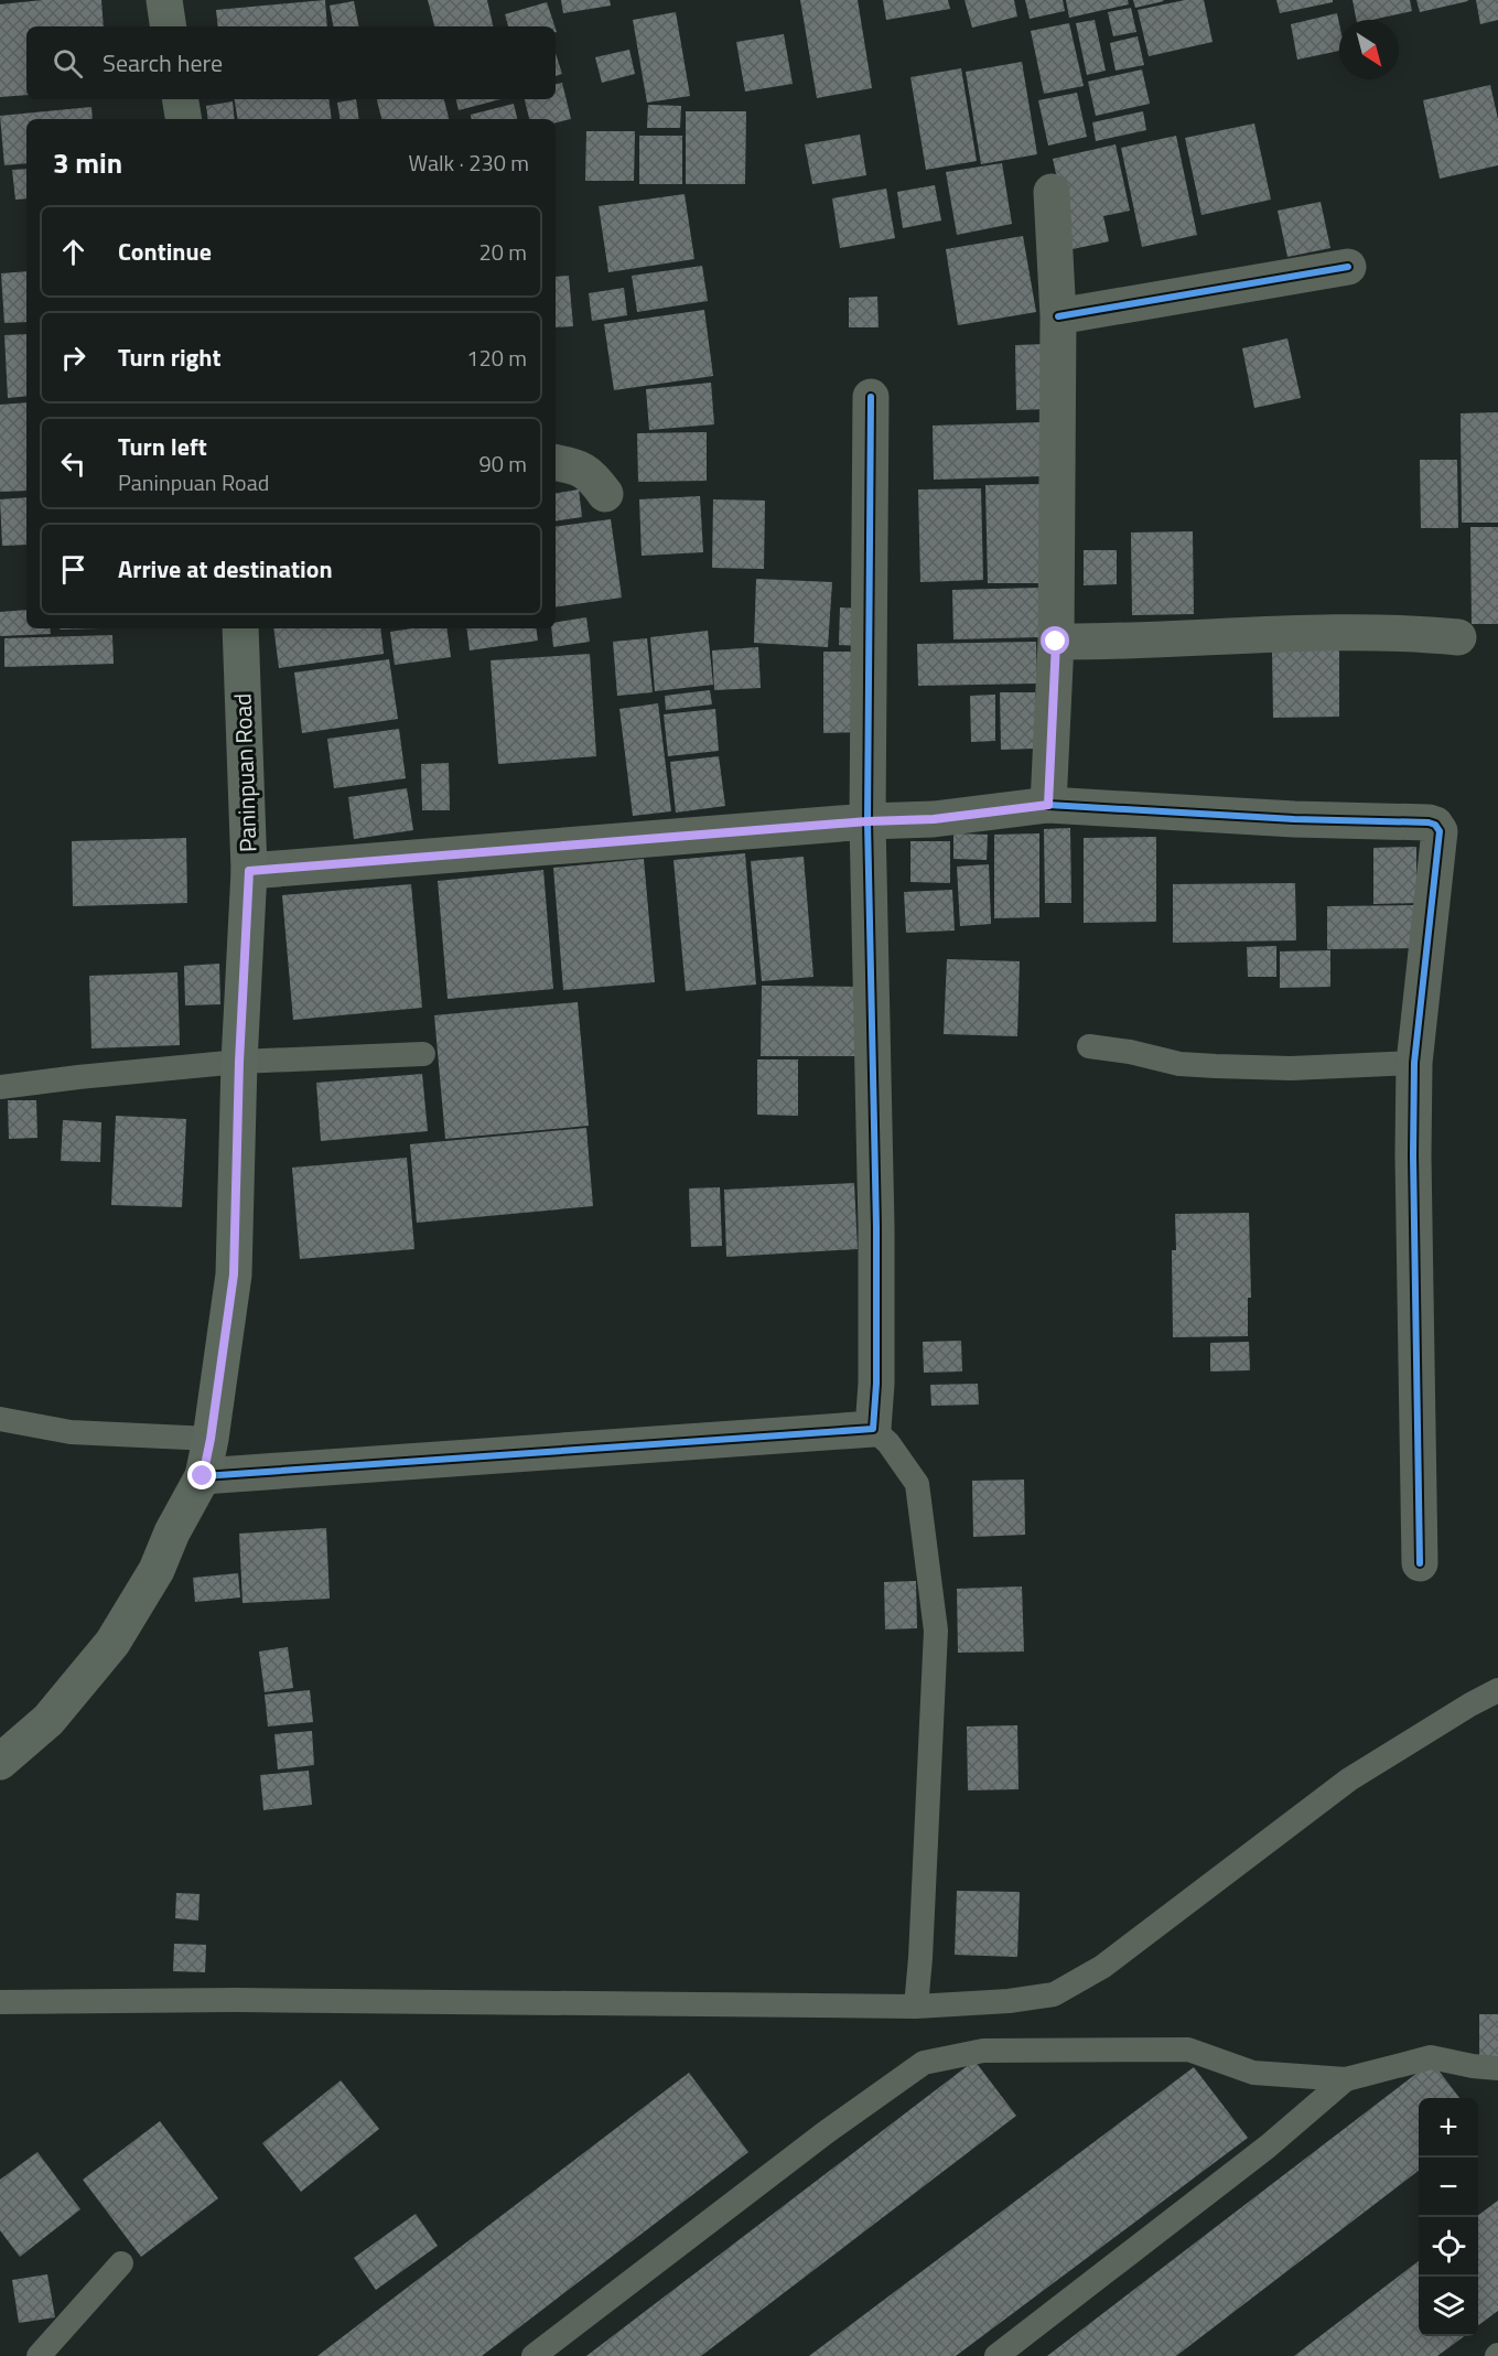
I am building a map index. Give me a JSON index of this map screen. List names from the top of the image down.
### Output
{
  "streets": {
    "main road": ["Paninpuan Road"]
  },
  "north": "bottom right",
  "page": {
    "search": "Search here",
    "heading": ["3 min", "Walk · 230 m"],
    "list": [
      ["Continue", "20 m"],
      ["Turn right", "120 m"],
      ["Turn left", "Paninpuan Road", "90 m"],
      "Arrive at destination"
    ],
    "map_buttons": ["+", "−"]
  }
}
